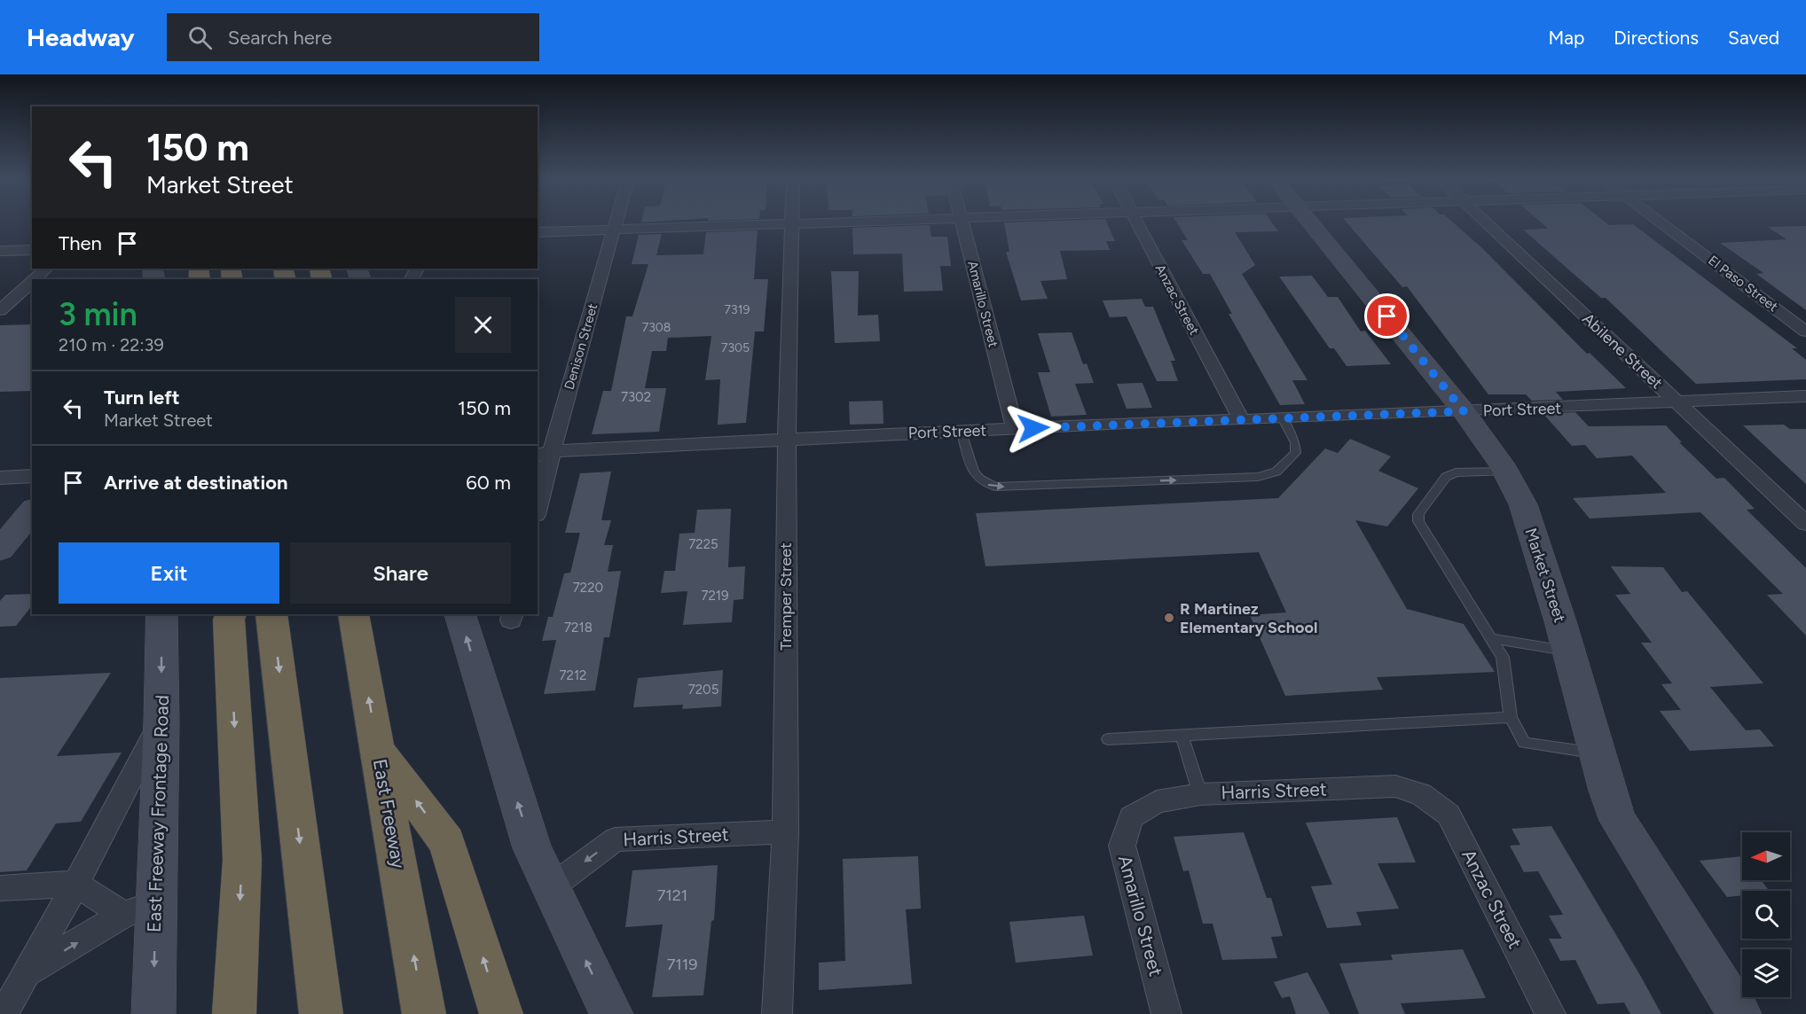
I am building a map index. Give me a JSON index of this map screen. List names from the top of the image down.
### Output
{
  "streets": {
    "highway": ["East Freeway"],
    "street": [
      "El Paso Street",
      "Anzac Street",
      "Amarillo Street",
      "Denison Street",
      "Abilene Street",
      "Port Street",
      "Market Street",
      "Tremper Street",
      "Harris Street",
      "East Freeway Frontage Road"
    ]
  },
  "crossings": [
    ["Anzac Street", "Port Street"],
    ["Anzac Street", "Harris Street"],
    ["Amarillo Street", "Port Street"],
    ["Amarillo Street", "Harris Street"],
    ["Denison Street", "Port Street"],
    ["Abilene Street", "Port Street"],
    ["Port Street", "Market Street"],
    ["Port Street", "Tremper Street"],
    ["Tremper Street", "Harris Street"]
  ],
  "one_way": ["Harris Street", "East Freeway Frontage Road"],
  "places": ["R Martinez Elementary School"],
  "house_numbers": [
    "7319",
    "7308",
    "7305",
    "7302",
    "7225",
    "7220",
    "7219",
    "7218",
    "7212",
    "7205",
    "7121",
    "7119"
  ],
  "north": "left",
  "page": {
    "header": "Headway",
    "search": "Search here",
    "nav": ["Map", "Directions", "Saved"],
    "turn": ["150 m", "Market Street"],
    "then": "Then",
    "heading": ["3 min", "210 m · 22:39"],
    "list": [
      {
        "name": "Turn left",
        "note": "Market Street",
        "value": "150 m"
      },
      {
        "name": "Arrive at destination",
        "value": "60 m"
      }
    ],
    "buttons": ["Exit", "Share"]
  }
}
